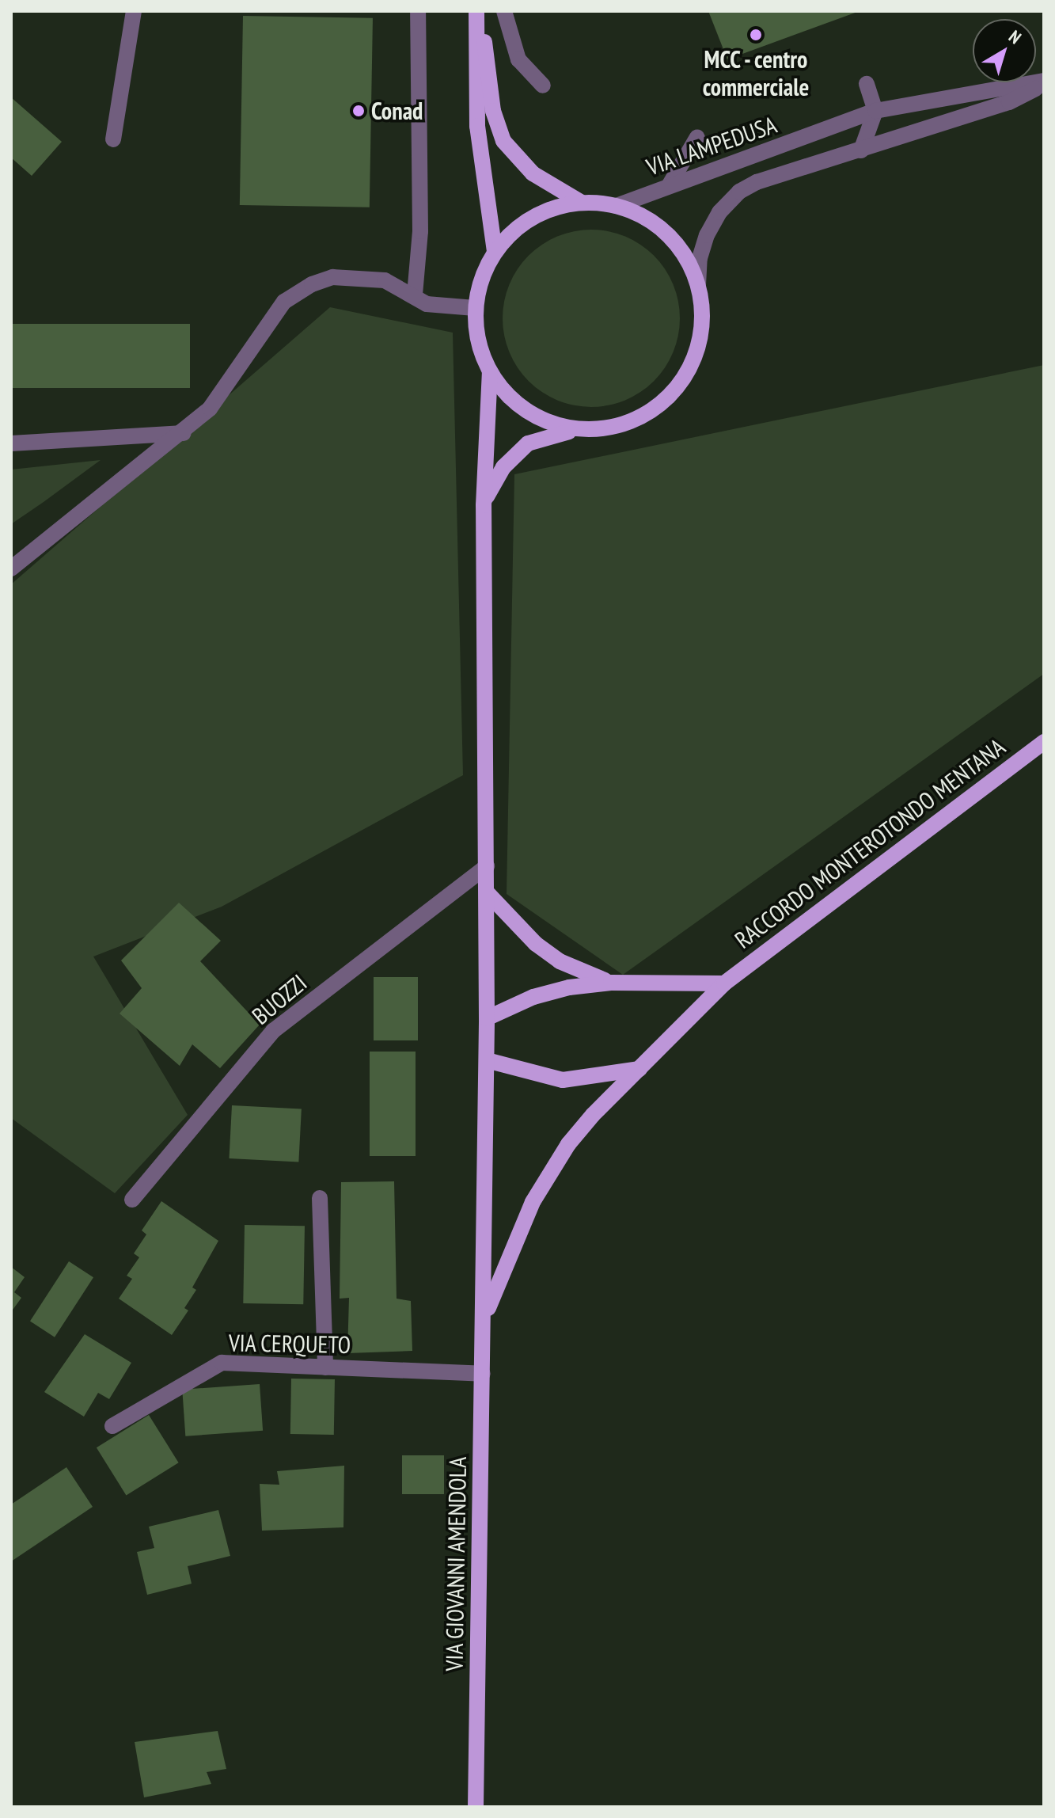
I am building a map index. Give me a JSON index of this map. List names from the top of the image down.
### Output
{
  "streets": {
    "main road": ["RACCORDO MONTEROTONDO MENTANA", "VIA GIOVANNI AMENDOLA"],
    "street": ["VIA LAMPEDUSA", "BUOZZI", "VIA CERQUETO"]
  },
  "crossings": [
    ["RACCORDO MONTEROTONDO MENTANA", "VIA GIOVANNI AMENDOLA"],
    ["BUOZZI", "VIA GIOVANNI AMENDOLA"],
    ["VIA CERQUETO", "VIA GIOVANNI AMENDOLA"]
  ],
  "places": ["MCC - centro commerciale", "Conad"],
  "north": "top right"
}
